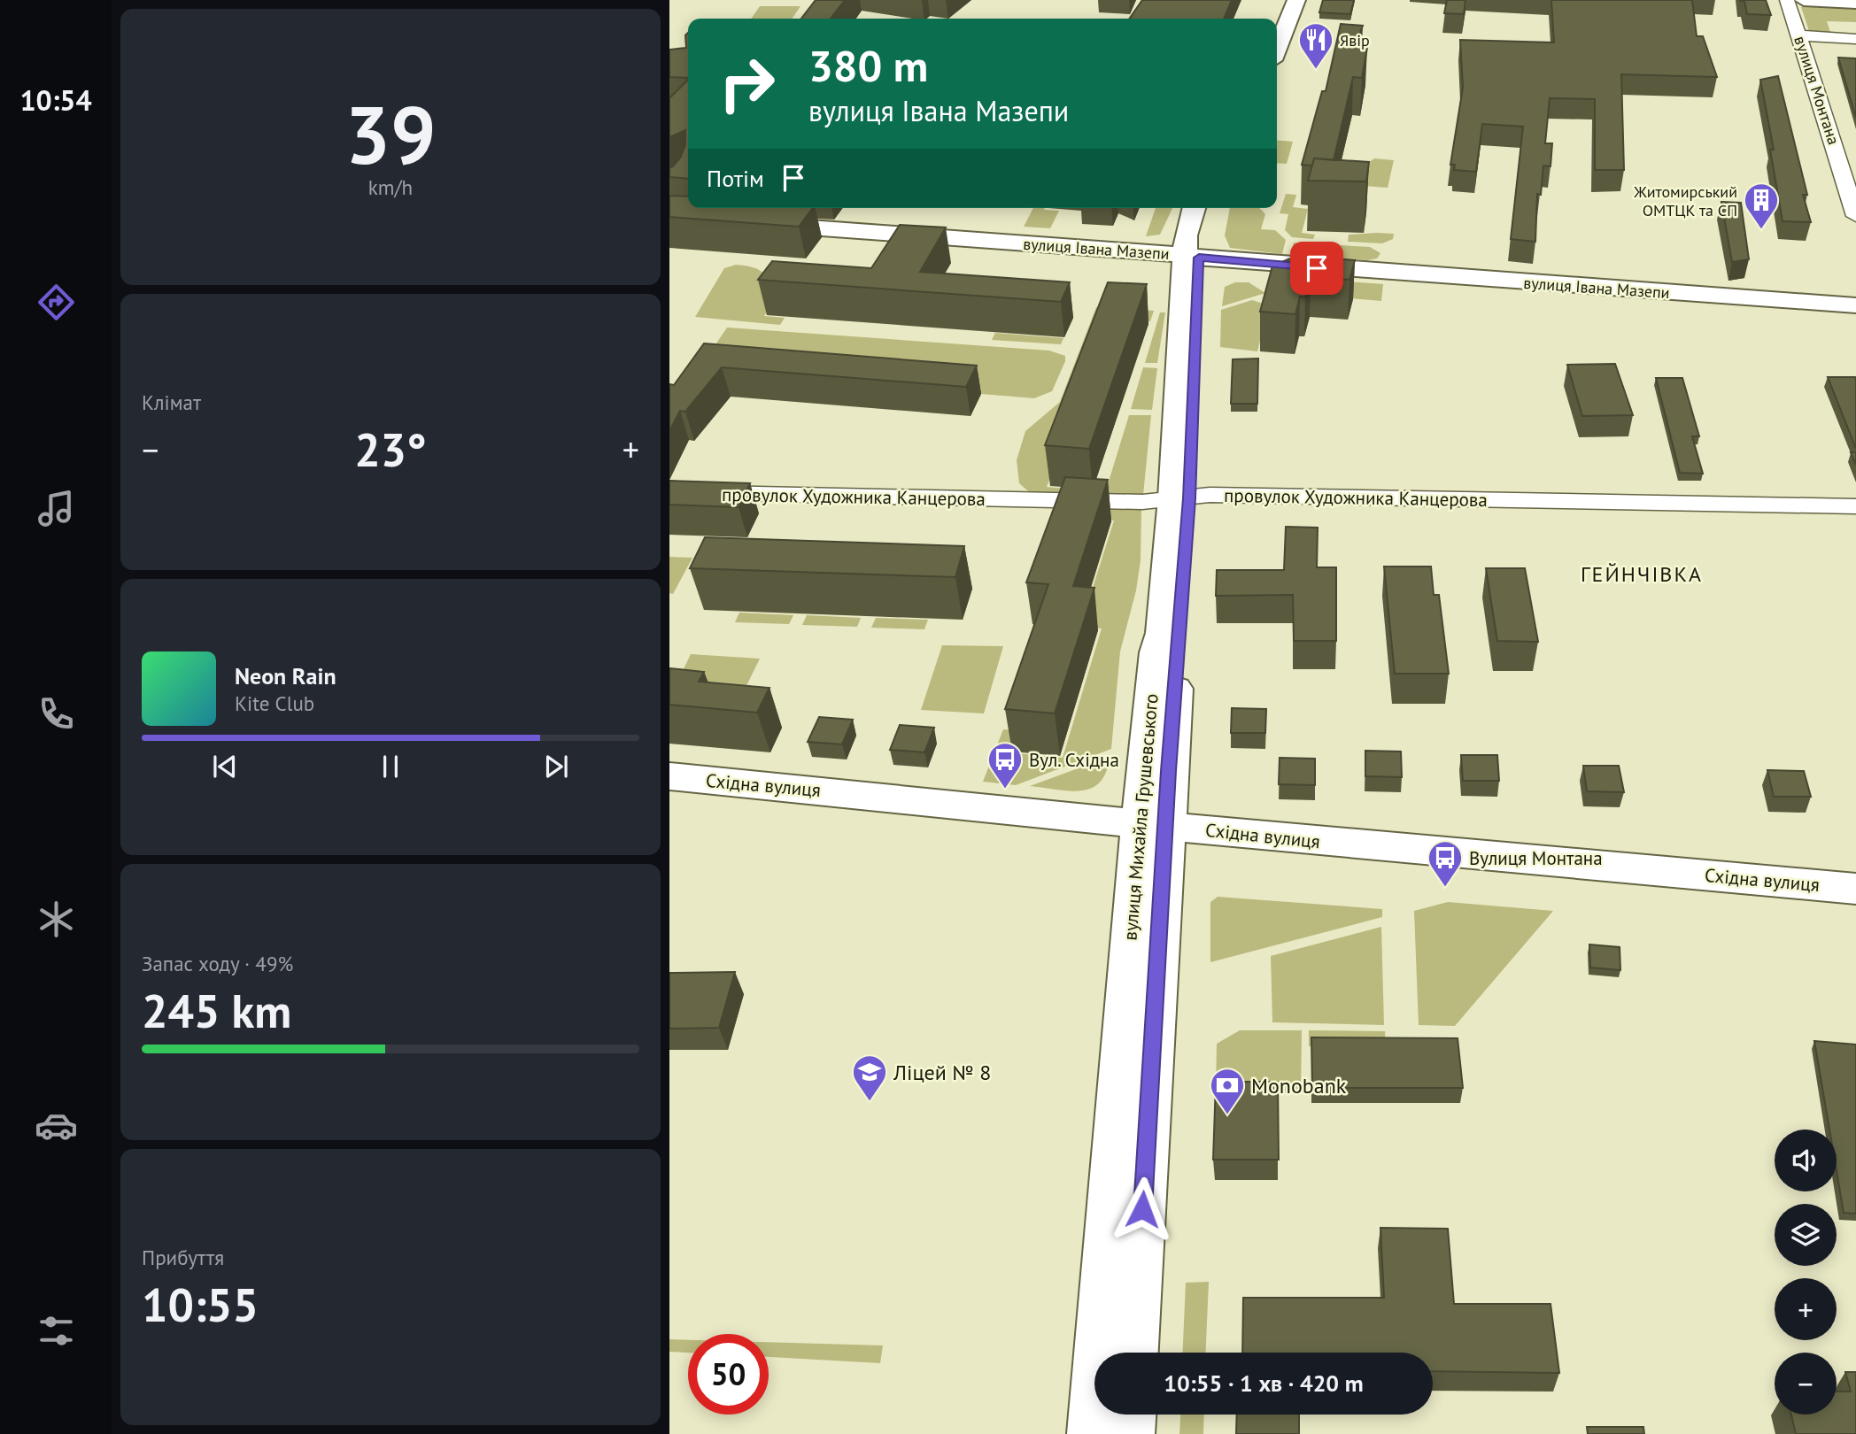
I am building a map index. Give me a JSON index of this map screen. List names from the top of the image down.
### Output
{
  "streets": {
    "main road": ["вулиця Івана Мазепи", "Східна вулиця", "вулиця Михайла Грушевського"],
    "street": ["вулиця Монтана", "провулок Художника Канцерова"]
  },
  "crossings": [
    ["вулиця Івана Мазепи", "вулиця Михайла Грушевського"],
    ["провулок Художника Канцерова", "вулиця Михайла Грушевського"],
    ["Східна вулиця", "вулиця Михайла Грушевського"]
  ],
  "districts": ["ГЕЙНЧІВКА"],
  "places": {
    "restaurant": ["Явір"],
    "building": ["Житомирський ОМТЦК та СП"],
    "bus stop": ["Вул. Східна", "Вулиця Монтана"],
    "school or university": ["Ліцей № 8"],
    "bank": ["Monobank"]
  },
  "page": {
    "tabs": "10:54",
    "tile": [
      ["39", "km/h"],
      "Клімат",
      ["Запас ходу · 49%", "245 km"],
      ["Прибуття", "10:55"]
    ],
    "turn": ["380 m", "вулиця Івана Мазепи"],
    "then": "Потім",
    "heat": ["−", "23°", "+"],
    "song": ["Neon Rain", "Kite Club"],
    "map_buttons": ["+", "−"],
    "limit": "50",
    "trip": "10:55 · 1 хв · 420 m"
  }
}
